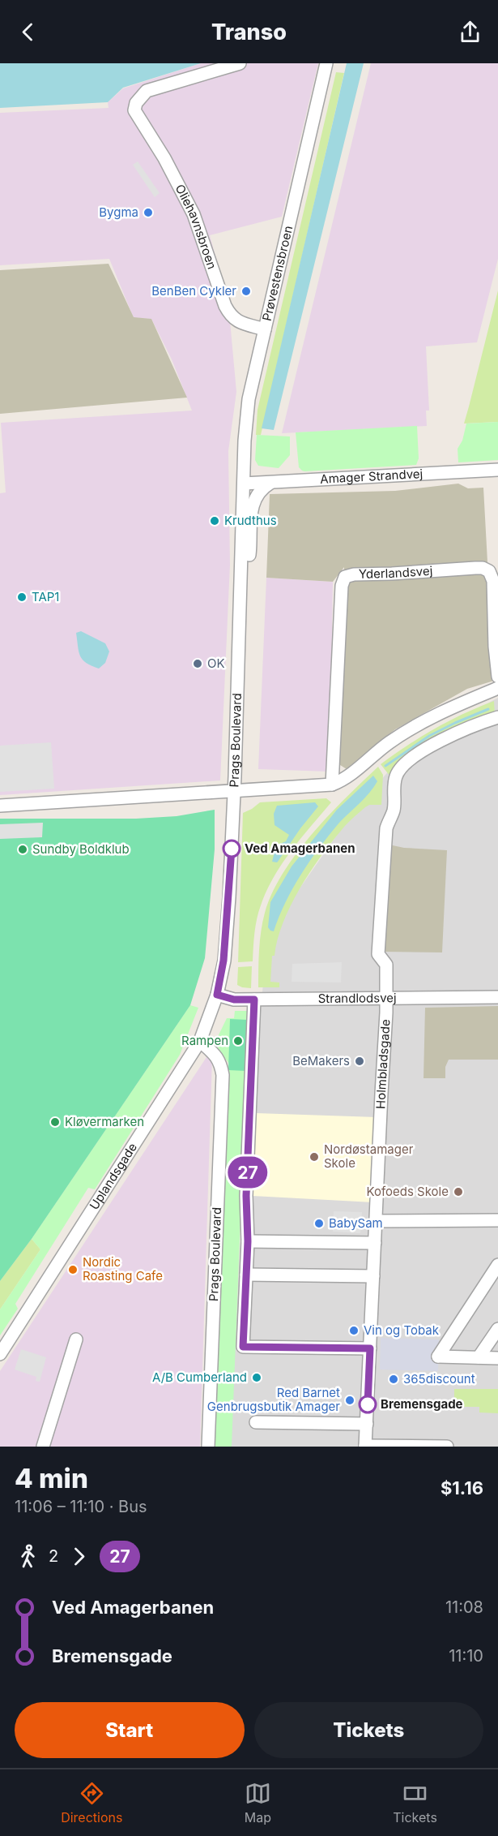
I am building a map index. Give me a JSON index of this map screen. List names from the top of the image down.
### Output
{
  "streets": {
    "street": [
      "Oliehavnsbroen",
      "Prøvestensbroen",
      "Amager Strandvej",
      "Yderlandsvej",
      "Prags Boulevard",
      "Strandlodsvej",
      "Holmbladsgade",
      "Uplandsgade"
    ]
  },
  "crossings": [
    ["Oliehavnsbroen", "Prøvestensbroen"],
    ["Prøvestensbroen", "Amager Strandvej"],
    ["Prøvestensbroen", "Prags Boulevard"],
    ["Amager Strandvej", "Prags Boulevard"],
    ["Prags Boulevard", "Strandlodsvej"],
    ["Prags Boulevard", "Uplandsgade"],
    ["Strandlodsvej", "Holmbladsgade"],
    ["Strandlodsvej", "Uplandsgade"]
  ],
  "places": [
    "Bygma",
    "BenBen Cykler",
    "Krudthus",
    "TAP1",
    "OK",
    "Ved Amagerbanen",
    "Sundby Boldklub",
    "Rampen",
    "BeMakers",
    "Kløvermarken",
    "Nordøstamager Skole",
    "Kofoeds Skole",
    "BabySam",
    "Nordic Roasting Cafe",
    "Vin og Tobak",
    "A/B Cumberland",
    "365discount",
    "Red Barnet Genbrugsbutik Amager",
    "Bremensgade"
  ],
  "lines": ["bus line 27"],
  "page": {
    "header": "Transo",
    "on_map": "27",
    "heading": ["4 min", "11:06 – 11:10 · Bus", "$1.16"],
    "legs": ["2", "27"],
    "list": [
      {
        "name": "Ved Amagerbanen",
        "value": "11:08"
      },
      {
        "name": "Bremensgade",
        "value": "11:10"
      }
    ],
    "buttons": ["Start", "Tickets"],
    "tabs": ["Directions", "Map", "Tickets"]
  }
}
